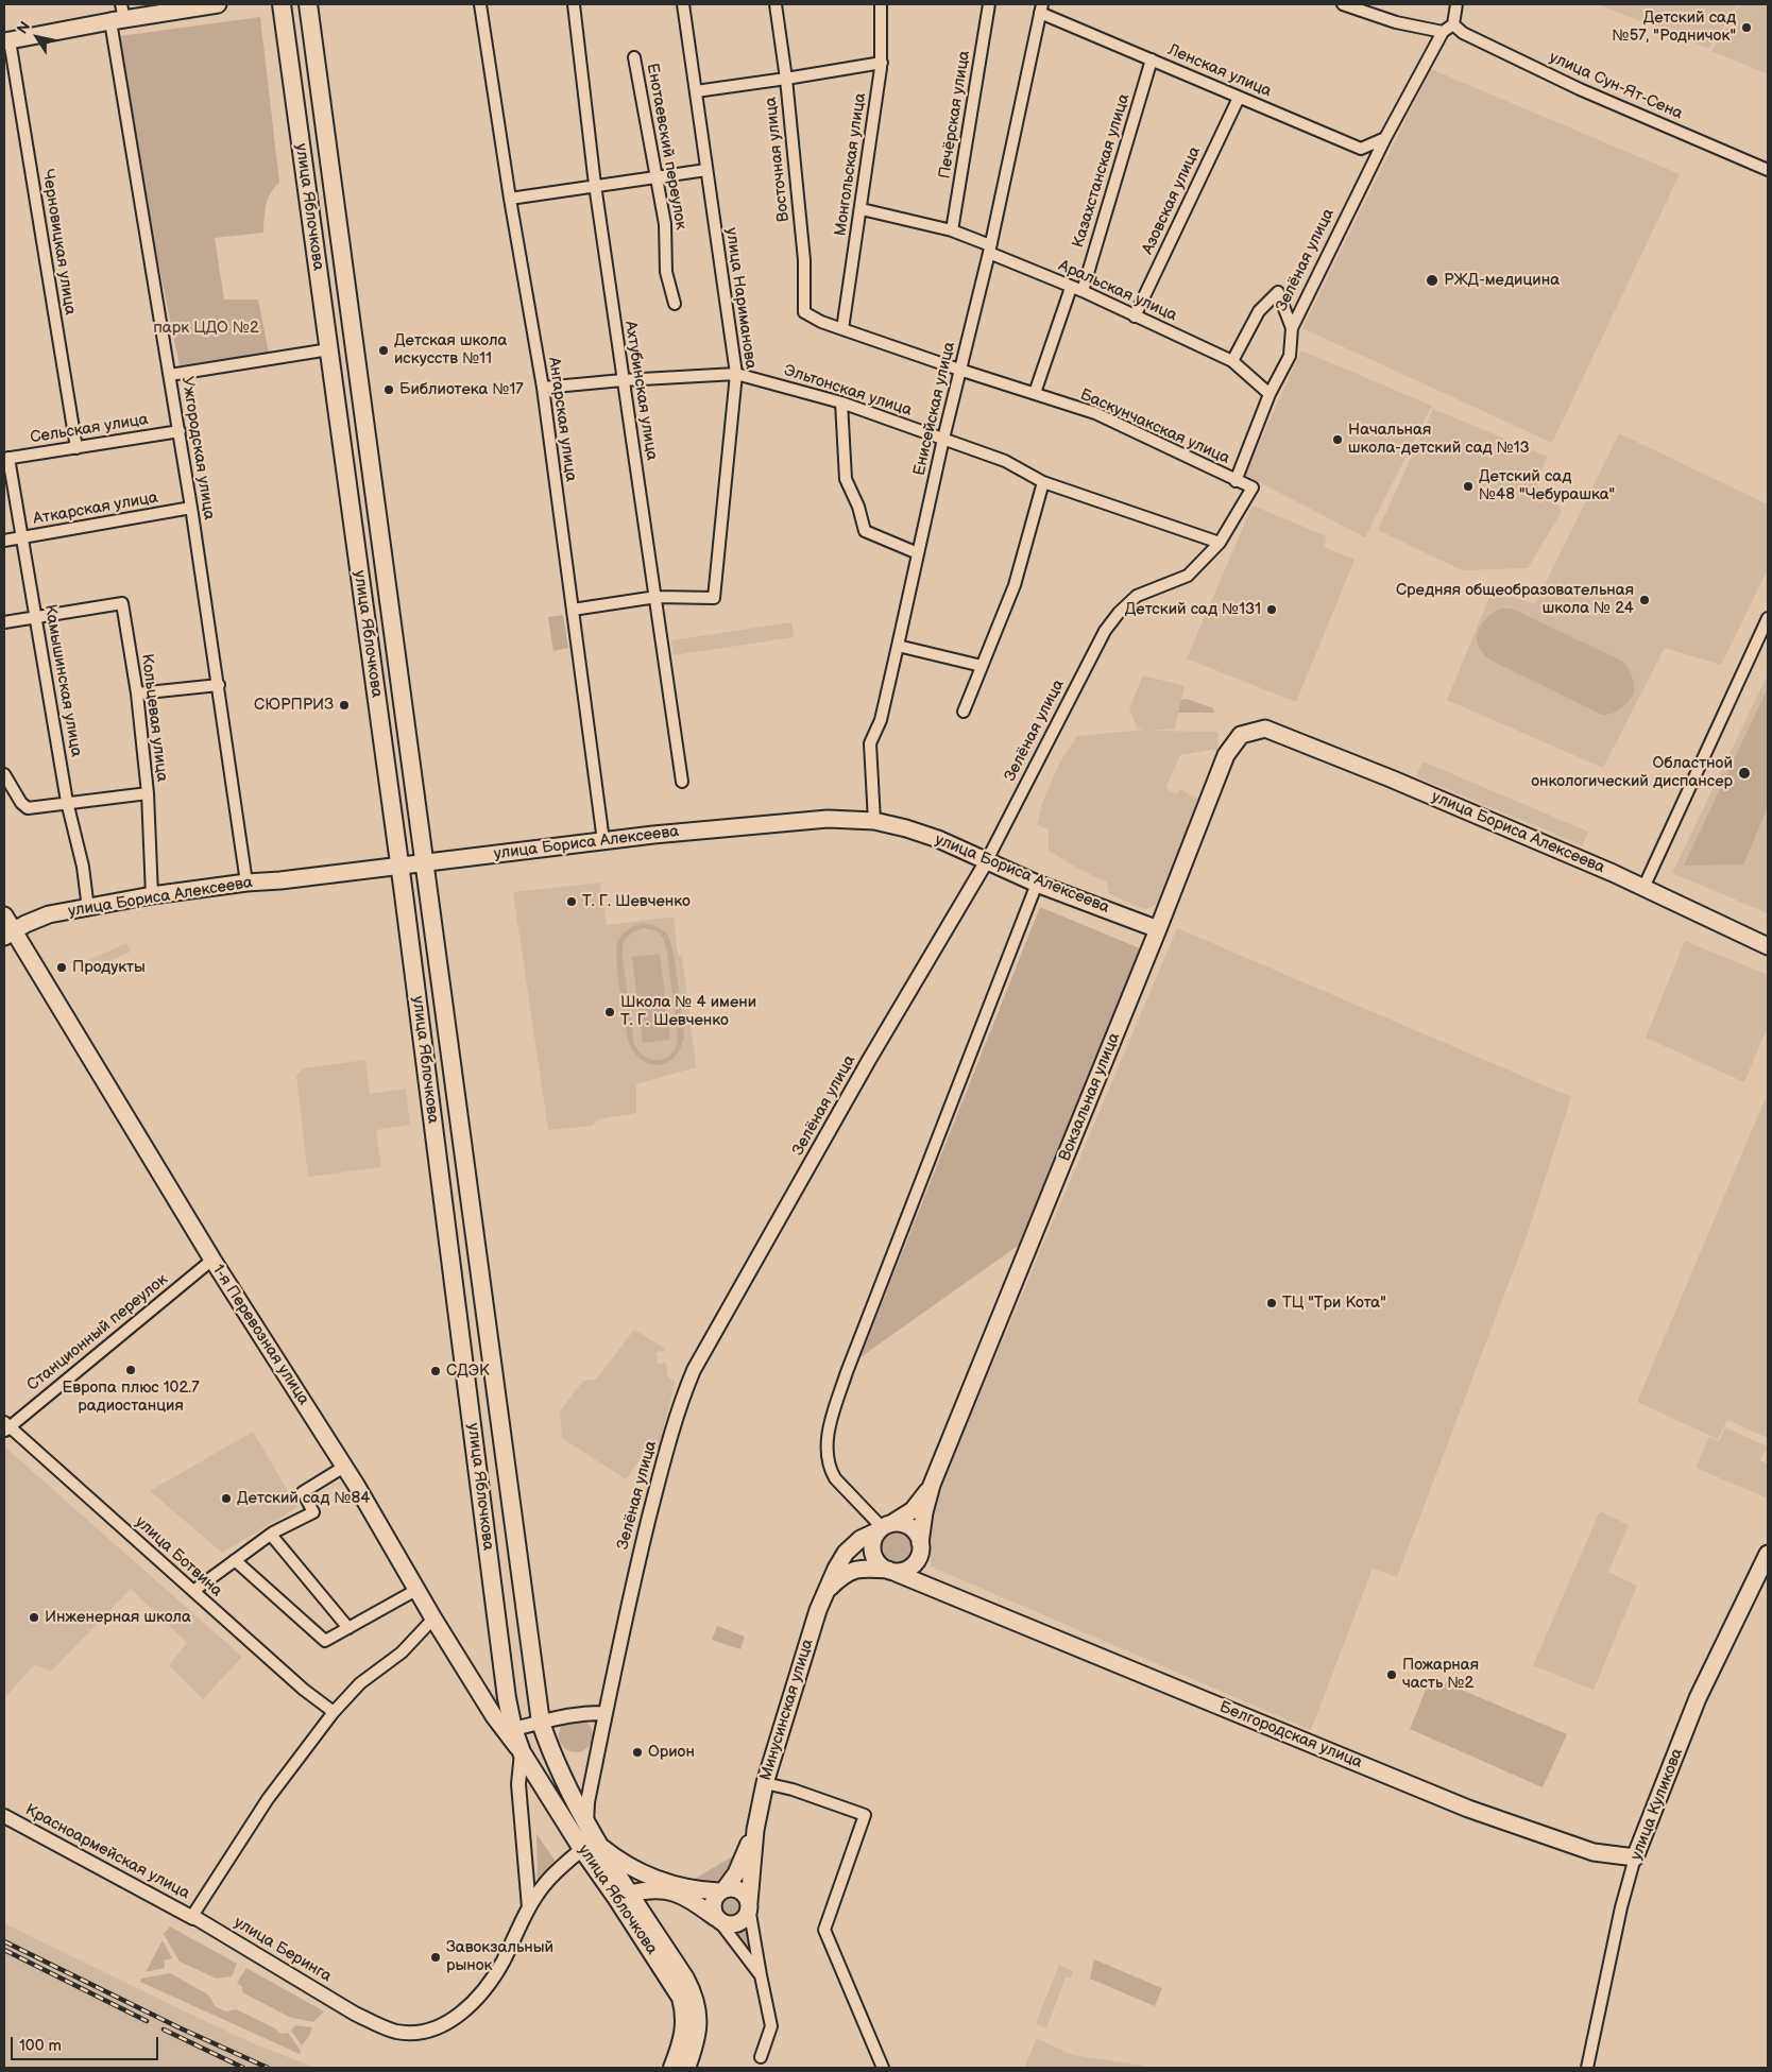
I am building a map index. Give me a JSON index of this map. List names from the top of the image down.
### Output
{
  "streets": {
    "main road": [
      "улица Яблочкова",
      "улица Бориса Алексеева",
      "Вокзальная улица",
      "1-я Перевозная улица",
      "Минусинская улица",
      "Белгородская улица",
      "улица Куликова"
    ],
    "street": [
      "Ленская улица",
      "улица Сун-Ят-Сена",
      "Печёрская улица",
      "Енотаевский переулок",
      "Восточная улица",
      "Монгольская улица",
      "Казахстанская улица",
      "Азовская улица",
      "Черновицкая улица",
      "Зелёная улица",
      "Аральская улица",
      "улица Нариманова",
      "Ахтубинская улица",
      "Эльтонская улица",
      "Енисейская улица",
      "Ангарская улица",
      "Баскунчакская улица",
      "Сельская улица",
      "Ужгородская улица",
      "Аткарская улица",
      "Камышинская улица",
      "Кольцевая улица",
      "Станционный переулок",
      "улица Ботвина",
      "Красноармейская улица",
      "улица Беринга"
    ]
  },
  "crossings": [
    ["Ленская улица", "Казахстанская улица"],
    ["Ленская улица", "Азовская улица"],
    ["Ленская улица", "Зелёная улица"],
    ["Ленская улица", "Енисейская улица"],
    ["улица Сун-Ят-Сена", "Зелёная улица"],
    ["Печёрская улица", "Аральская улица"],
    ["Восточная улица", "Баскунчакская улица"],
    ["Монгольская улица", "Аральская улица"],
    ["Монгольская улица", "Баскунчакская улица"],
    ["Казахстанская улица", "Аральская улица"],
    ["Азовская улица", "Аральская улица"],
    ["улица Яблочкова", "Зелёная улица"],
    ["улица Яблочкова", "улица Бориса Алексеева"],
    ["улица Яблочкова", "1-я Перевозная улица"],
    ["улица Яблочкова", "улица Беринга"],
    ["Черновицкая улица", "Сельская улица"],
    ["Зелёная улица", "Аральская улица"],
    ["Зелёная улица", "Эльтонская улица"],
    ["Зелёная улица", "Баскунчакская улица"],
    ["Зелёная улица", "улица Бориса Алексеева"],
    ["Аральская улица", "Енисейская улица"],
    ["улица Нариманова", "Ахтубинская улица"],
    ["улица Нариманова", "Эльтонская улица"],
    ["Ахтубинская улица", "Эльтонская улица"],
    ["Эльтонская улица", "Енисейская улица"],
    ["Эльтонская улица", "Ангарская улица"],
    ["Енисейская улица", "Баскунчакская улица"],
    ["Енисейская улица", "улица Бориса Алексеева"],
    ["Ангарская улица", "улица Бориса Алексеева"],
    ["Сельская улица", "Ужгородская улица"],
    ["Сельская улица", "Камышинская улица"],
    ["Ужгородская улица", "Аткарская улица"],
    ["Ужгородская улица", "улица Бориса Алексеева"],
    ["Аткарская улица", "Камышинская улица"],
    ["Камышинская улица", "Кольцевая улица"],
    ["Камышинская улица", "улица Бориса Алексеева"],
    ["улица Бориса Алексеева", "Вокзальная улица"],
    ["улица Бориса Алексеева", "1-я Перевозная улица"],
    ["Вокзальная улица", "Минусинская улица"],
    ["Вокзальная улица", "Белгородская улица"],
    ["Станционный переулок", "1-я Перевозная улица"],
    ["Станционный переулок", "улица Ботвина"],
    ["Минусинская улица", "Белгородская улица"],
    ["Белгородская улица", "улица Куликова"],
    ["Красноармейская улица", "улица Беринга"]
  ],
  "parks": ["парк ЦДО №2"],
  "places": [
    "Детский сад №57, \"Родничок\"",
    "РЖД-медицина",
    "Детская школа искусств №11",
    "Библиотека №17",
    "Начальная школа-детский сад №13",
    "Детский сад №48 \"Чебурашка\"",
    "Средняя общеобразовательная школа № 24",
    "Детский сад №131",
    "СЮРПРИЗ",
    "Областной онкологический диспансер",
    "Т. Г. Шевченко",
    "Продукты",
    "Школа № 4 имени Т. Г. Шевченко",
    "ТЦ \"Три Кота\"",
    "Европа плюс 102.7 радиостанция",
    "СДЭК",
    "Детский сад №84",
    "Инженерная школа",
    "Пожарная часть №2",
    "Орион",
    "Завокзальный рынок"
  ],
  "scale_bar": "100 m",
  "north": "top left"
}
